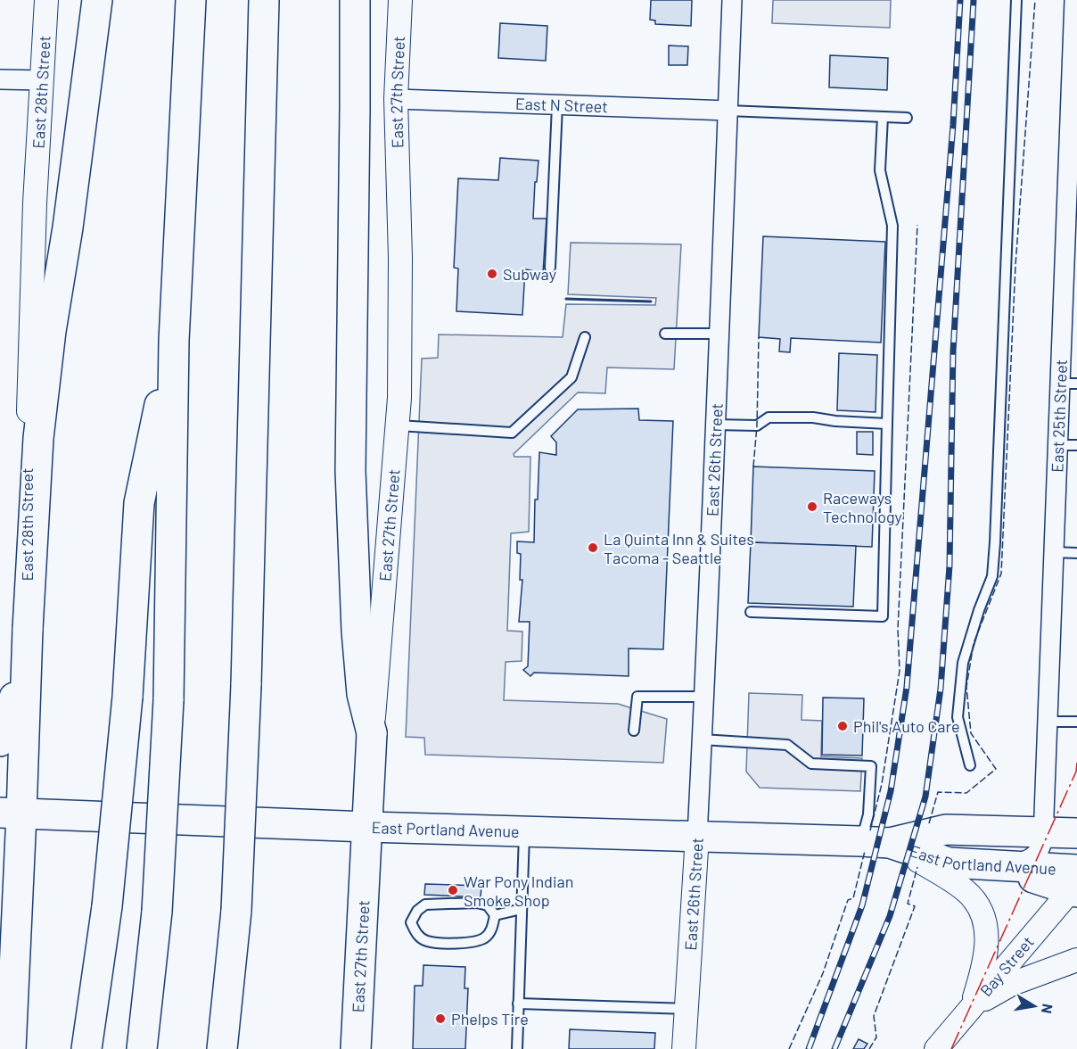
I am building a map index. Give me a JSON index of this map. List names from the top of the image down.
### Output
{
  "streets": {
    "main road": ["East 28th Street", "East 27th Street", "East Portland Avenue"],
    "street": [
      "East N Street",
      "East 25th Street",
      "East 26th Street",
      "Bay Street"
    ]
  },
  "crossings": [
    ["East 28th Street", "East Portland Avenue"],
    ["East 27th Street", "East N Street"],
    ["East 27th Street", "East Portland Avenue"],
    ["East N Street", "East 26th Street"],
    ["East 25th Street", "East Portland Avenue"],
    ["East 26th Street", "East Portland Avenue"],
    ["East Portland Avenue", "Bay Street"]
  ],
  "places": [
    "Subway",
    "Raceways Technology",
    "La Quinta Inn & Suites Tacoma - Seattle",
    "Phil's Auto Care",
    "War Pony Indian Smoke Shop",
    "Phelps Tire"
  ],
  "north": "right"
}
